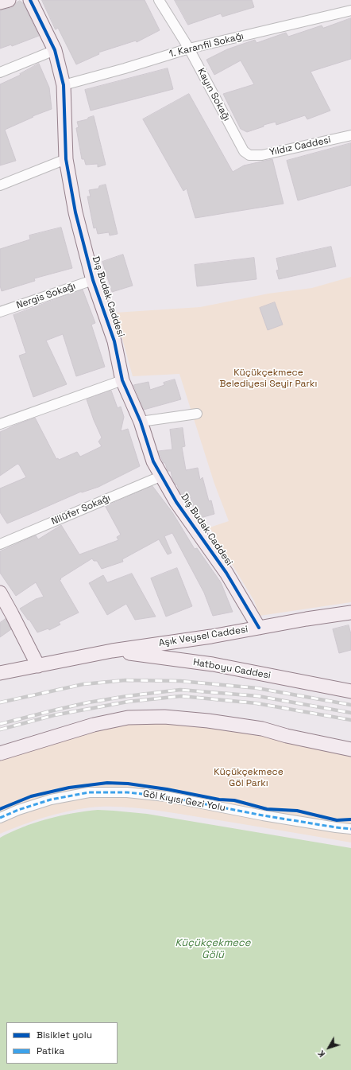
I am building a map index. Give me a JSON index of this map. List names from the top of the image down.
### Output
{
  "streets": {
    "street": [
      "1. Karanfil Sokağı",
      "Kayın Sokağı",
      "Yıldız Caddesi",
      "Nergis Sokağı",
      "Dış Budak Caddesi",
      "Nilüfer Sokağı",
      "Aşık Veysel Caddesi",
      "Hatboyu Caddesi",
      "Göl Kıyısı Gezi Yolu"
    ]
  },
  "crossings": [
    ["1. Karanfil Sokağı", "Kayın Sokağı"],
    ["1. Karanfil Sokağı", "Dış Budak Caddesi"],
    ["Kayın Sokağı", "Yıldız Caddesi"],
    ["Nergis Sokağı", "Dış Budak Caddesi"],
    ["Dış Budak Caddesi", "Nilüfer Sokağı"],
    ["Dış Budak Caddesi", "Aşık Veysel Caddesi"],
    ["Aşık Veysel Caddesi", "Hatboyu Caddesi"]
  ],
  "water": ["Küçükçekmece Gölü"],
  "parks": ["Küçükçekmece Belediyesi Seyir Parkı", "Küçükçekmece Göl Parkı"],
  "legend": ["Bisiklet yolu", "Patika"],
  "north": "bottom left"
}
